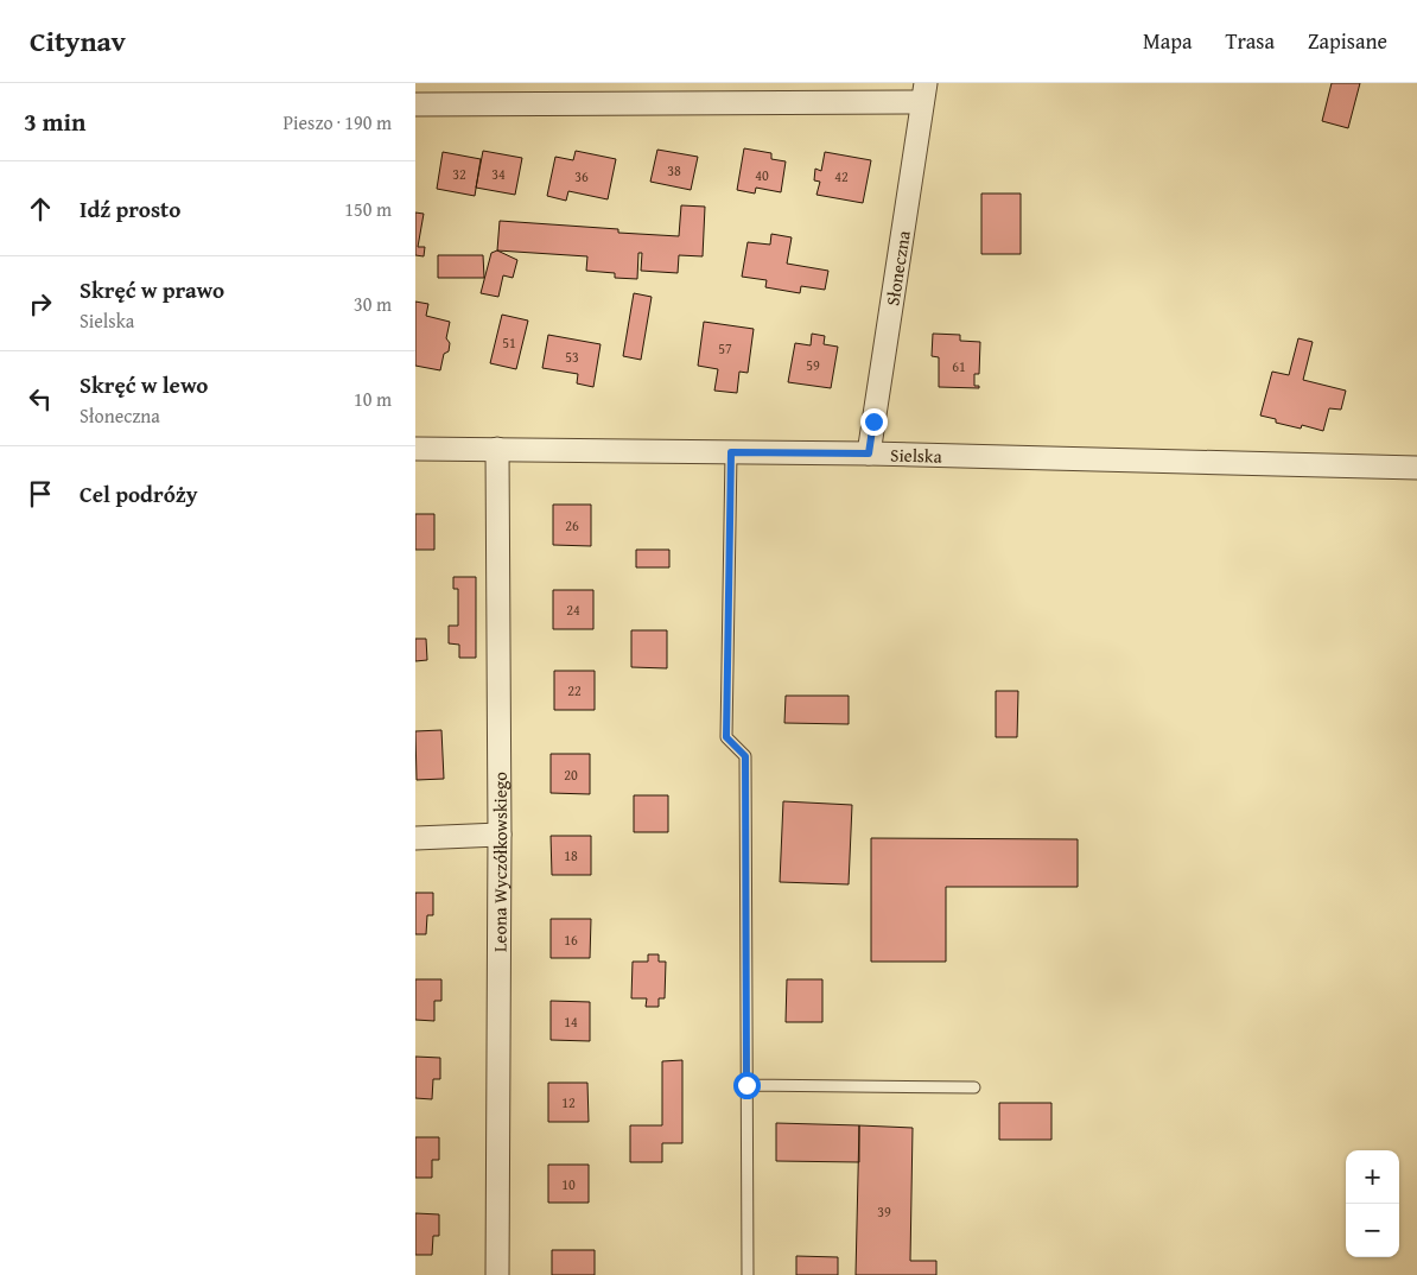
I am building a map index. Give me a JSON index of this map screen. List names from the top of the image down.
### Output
{
  "streets": {
    "street": ["Słoneczna", "Sielska", "Leona Wyczółkowskiego"]
  },
  "crossings": [
    ["Słoneczna", "Sielska"],
    ["Sielska", "Leona Wyczółkowskiego"]
  ],
  "house_numbers": [
    "38",
    "32",
    "34",
    "40",
    "36",
    "42",
    "51",
    "57",
    "53",
    "59",
    "61",
    "26",
    "24",
    "22",
    "20",
    "18",
    "16",
    "14",
    "12",
    "10",
    "39"
  ],
  "page": {
    "header": "Citynav",
    "nav": ["Mapa", "Trasa", "Zapisane"],
    "heading": ["3 min", "Pieszo · 190 m"],
    "list": [
      ["Idź prosto", "150 m"],
      ["Skręć w prawo", "Sielska", "30 m"],
      ["Skręć w lewo", "Słoneczna", "10 m"],
      "Cel podróży"
    ],
    "map_buttons": ["+", "−"]
  }
}
